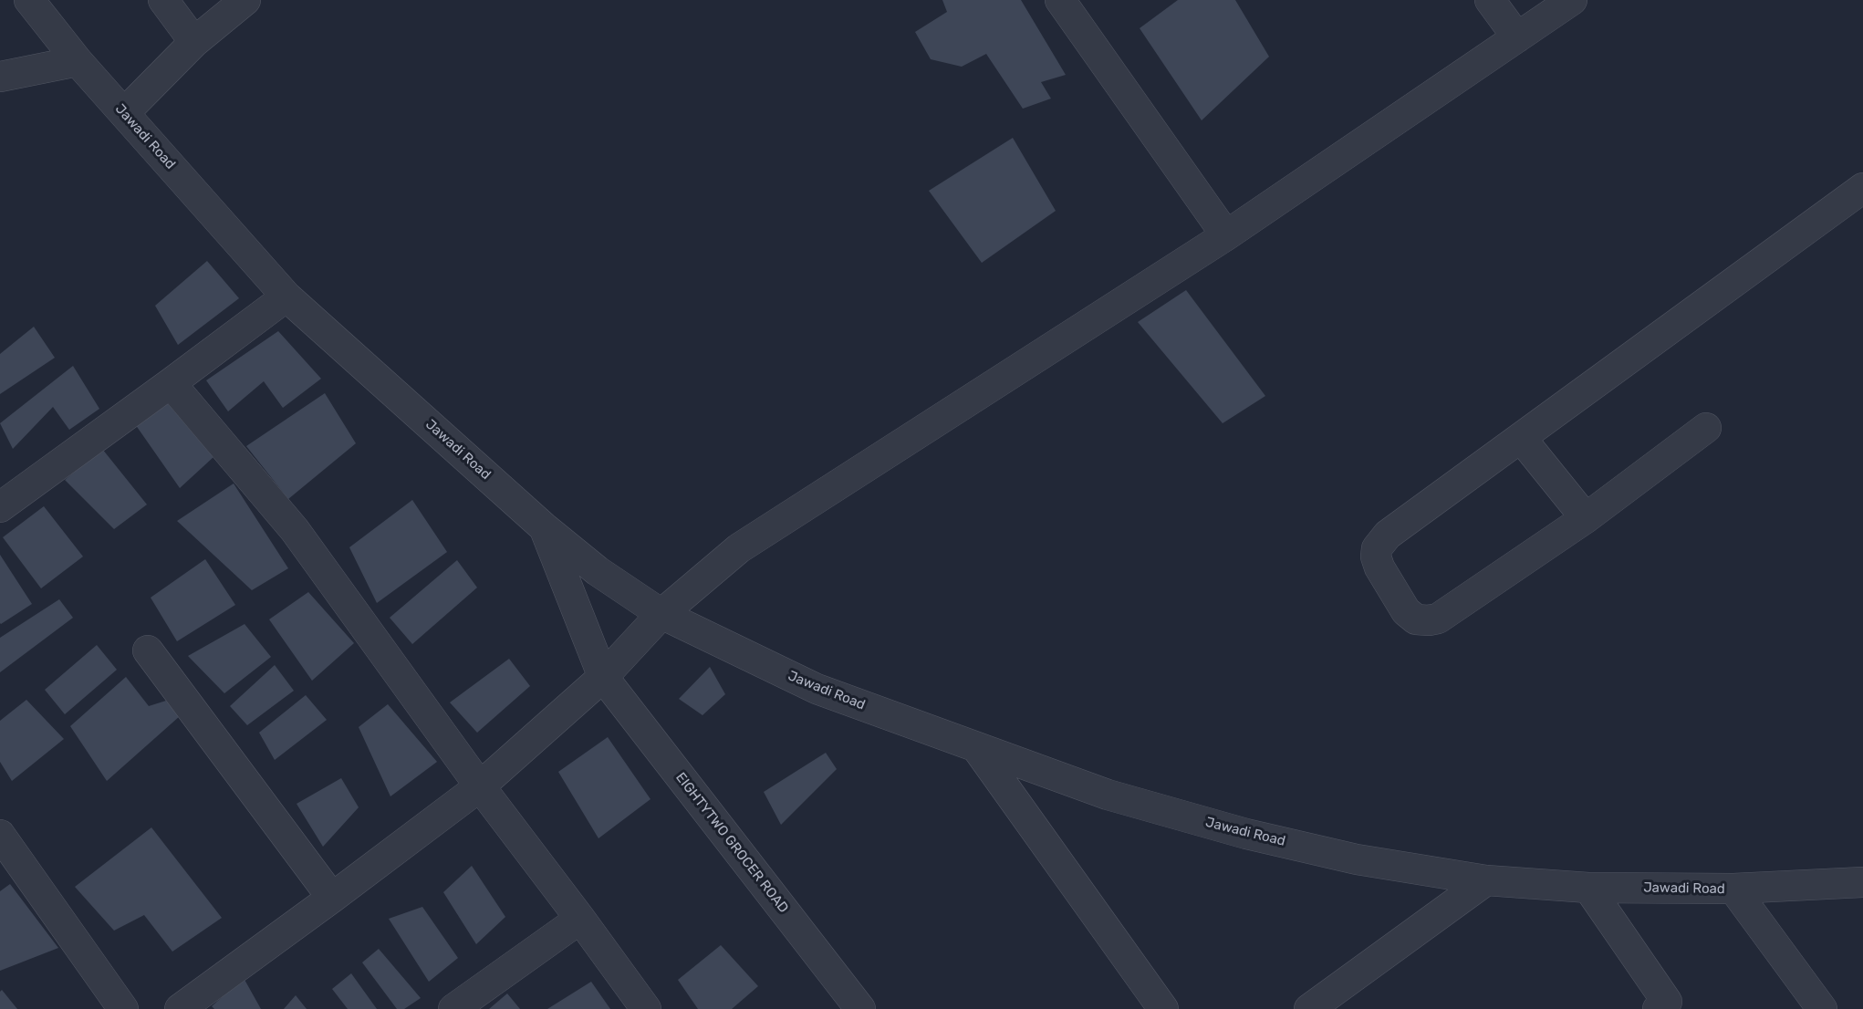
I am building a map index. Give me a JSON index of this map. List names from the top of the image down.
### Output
{
  "streets": {
    "street": ["Jawadi Road", "EIGHTYTWO GROCER ROAD"]
  },
  "crossings": [
    ["Jawadi Road", "EIGHTYTWO GROCER ROAD"]
  ]
}
